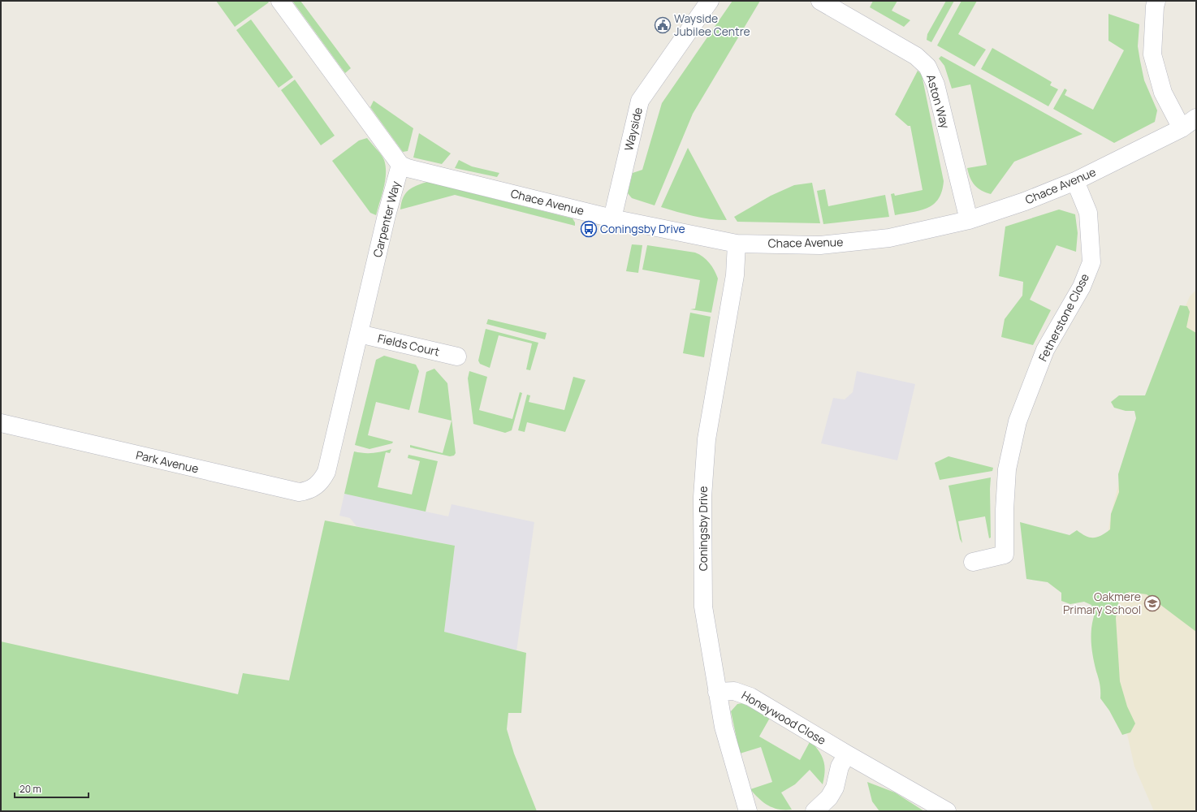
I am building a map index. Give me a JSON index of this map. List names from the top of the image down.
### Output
{
  "streets": {
    "street": [
      "Aston Way",
      "Wayside",
      "Chace Avenue",
      "Carpenter Way",
      "Fetherstone Close",
      "Fields Court",
      "Park Avenue",
      "Coningsby Drive",
      "Honeywood Close"
    ]
  },
  "crossings": [
    ["Aston Way", "Chace Avenue"],
    ["Wayside", "Chace Avenue"],
    ["Chace Avenue", "Carpenter Way"],
    ["Chace Avenue", "Fetherstone Close"],
    ["Chace Avenue", "Coningsby Drive"],
    ["Carpenter Way", "Fields Court"],
    ["Carpenter Way", "Park Avenue"],
    ["Coningsby Drive", "Honeywood Close"]
  ],
  "places": {
    "public building": ["Wayside Jubilee Centre"],
    "bus stop": ["Coningsby Drive"],
    "school or university": ["Oakmere Primary School"]
  },
  "scale_bar": "20 m"
}
